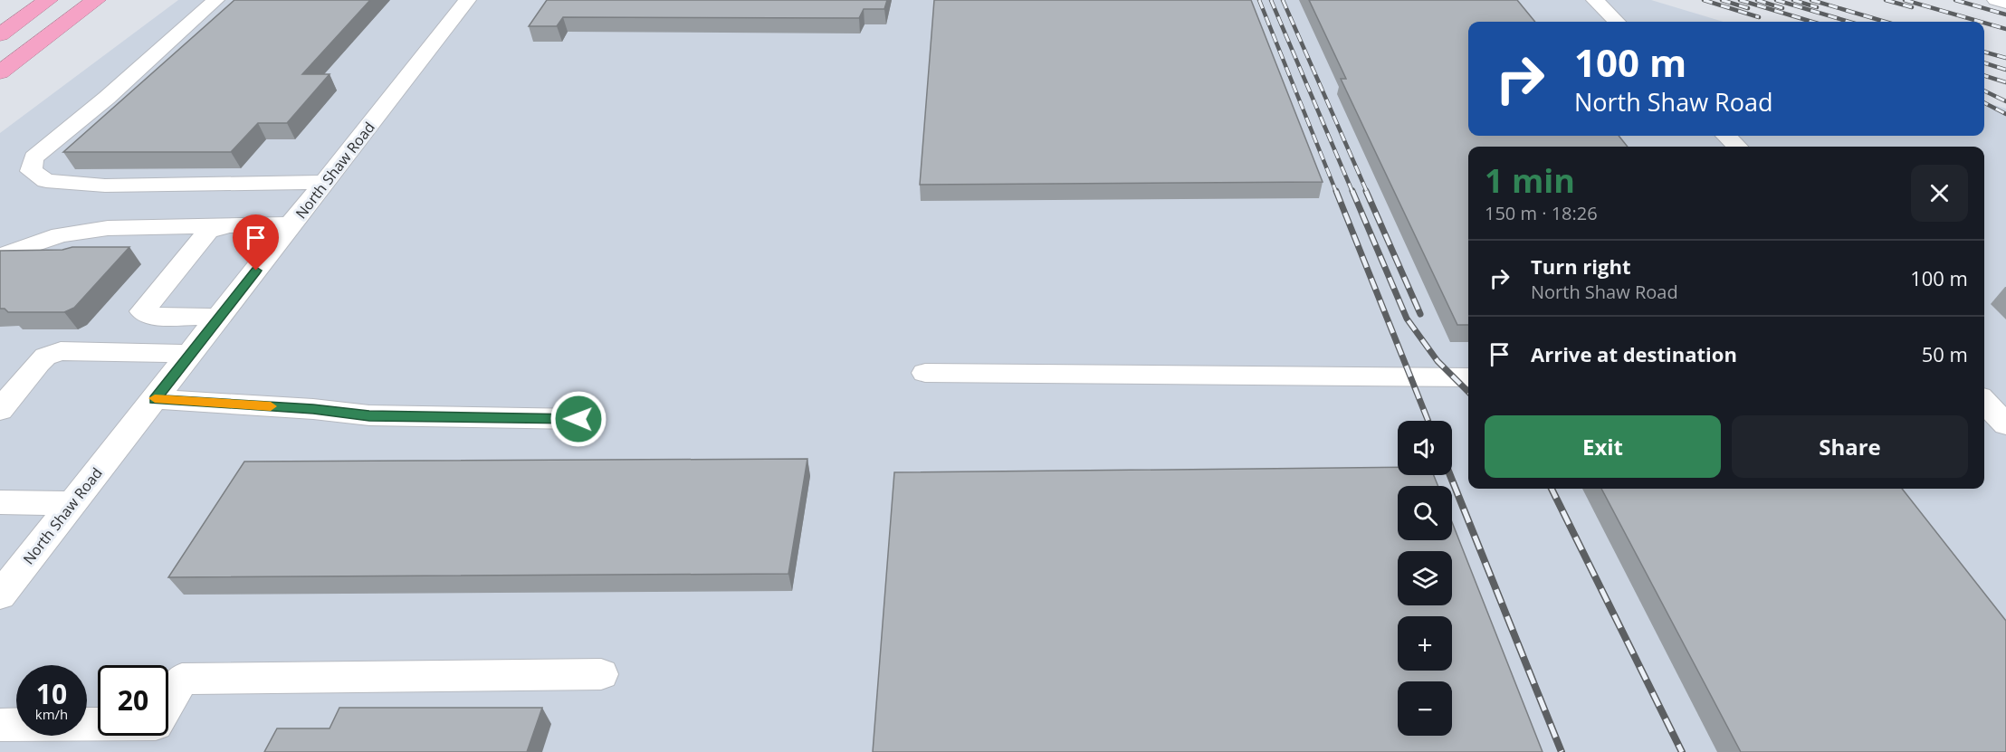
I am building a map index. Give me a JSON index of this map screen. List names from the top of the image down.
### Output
{
  "streets": {
    "street": ["North Shaw Road"]
  },
  "page": {
    "turn": ["100 m", "North Shaw Road"],
    "heading": ["1 min", "150 m · 18:26"],
    "list": [
      {
        "name": "Turn right",
        "note": "North Shaw Road",
        "value": "100 m"
      },
      {
        "name": "Arrive at destination",
        "value": "50 m"
      }
    ],
    "buttons": ["Exit", "Share"],
    "map_buttons": ["+", "−"],
    "speed": "10 km/h",
    "limit": "20"
  }
}
